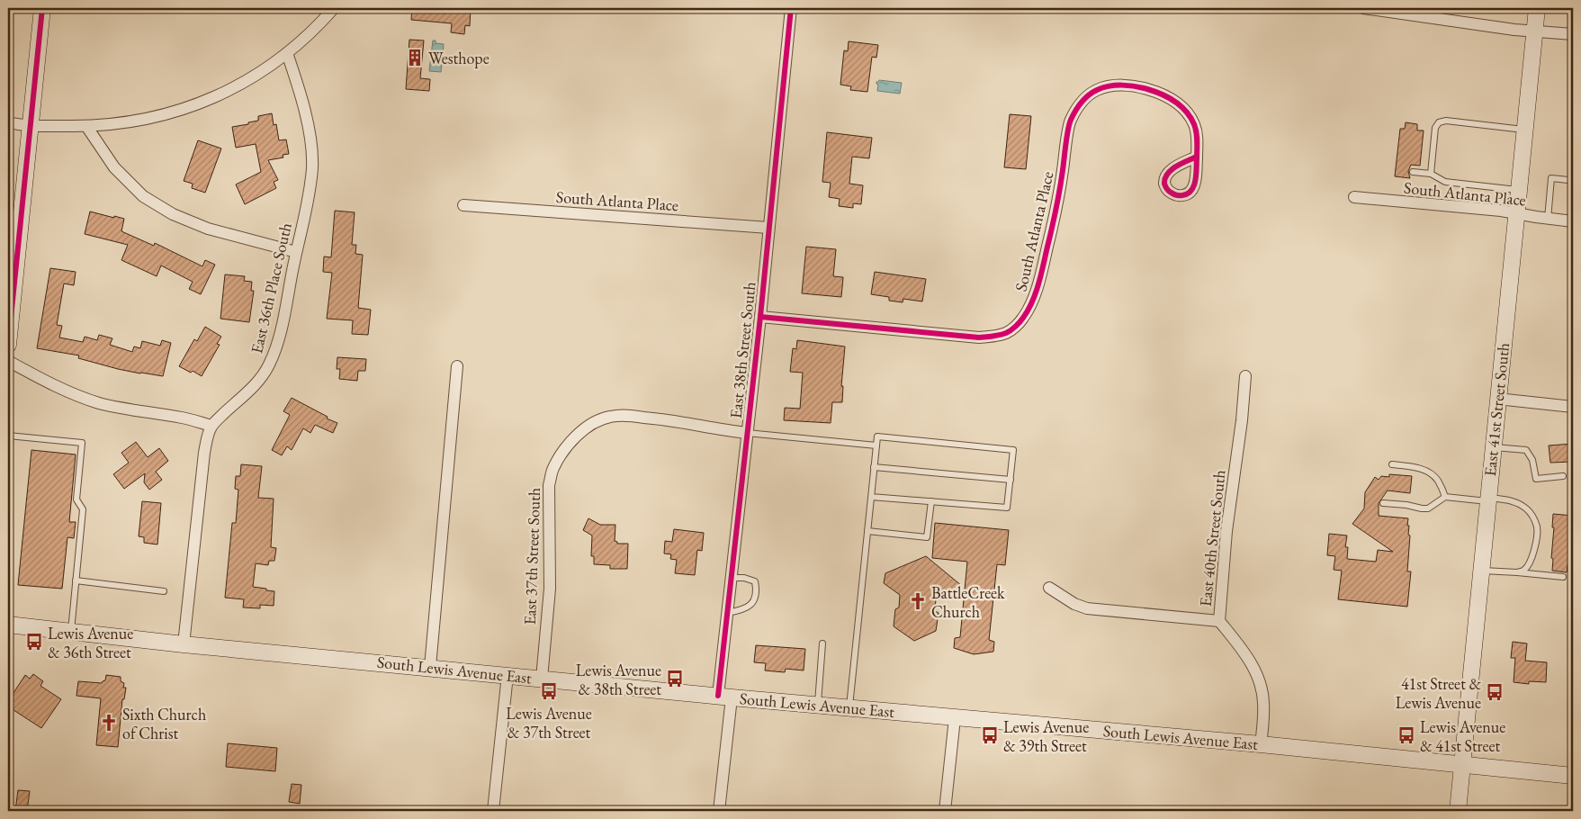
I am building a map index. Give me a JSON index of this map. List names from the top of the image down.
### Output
{
  "streets": {
    "main road": ["East 41st Street South", "South Lewis Avenue East"],
    "street": [
      "South Atlanta Place",
      "East 36th Place South",
      "East 38th Street South",
      "East 40th Street South",
      "East 37th Street South"
    ]
  },
  "crossings": [
    ["South Atlanta Place", "East 38th Street South"],
    ["South Atlanta Place", "East 41st Street South"],
    ["East 38th Street South", "East 37th Street South"],
    ["East 38th Street South", "South Lewis Avenue East"],
    ["East 41st Street South", "South Lewis Avenue East"],
    ["East 40th Street South", "South Lewis Avenue East"],
    ["East 37th Street South", "South Lewis Avenue East"]
  ],
  "places": {
    "building": ["Westhope"],
    "church": ["BattleCreek Church", "Sixth Church of Christ"],
    "bus stop": [
      "Lewis Avenue & 36th Street",
      "Lewis Avenue & 38th Street",
      "Lewis Avenue & 37th Street",
      "41st Street & Lewis Avenue",
      "Lewis Avenue & 39th Street",
      "Lewis Avenue & 41st Street"
    ]
  }
}
